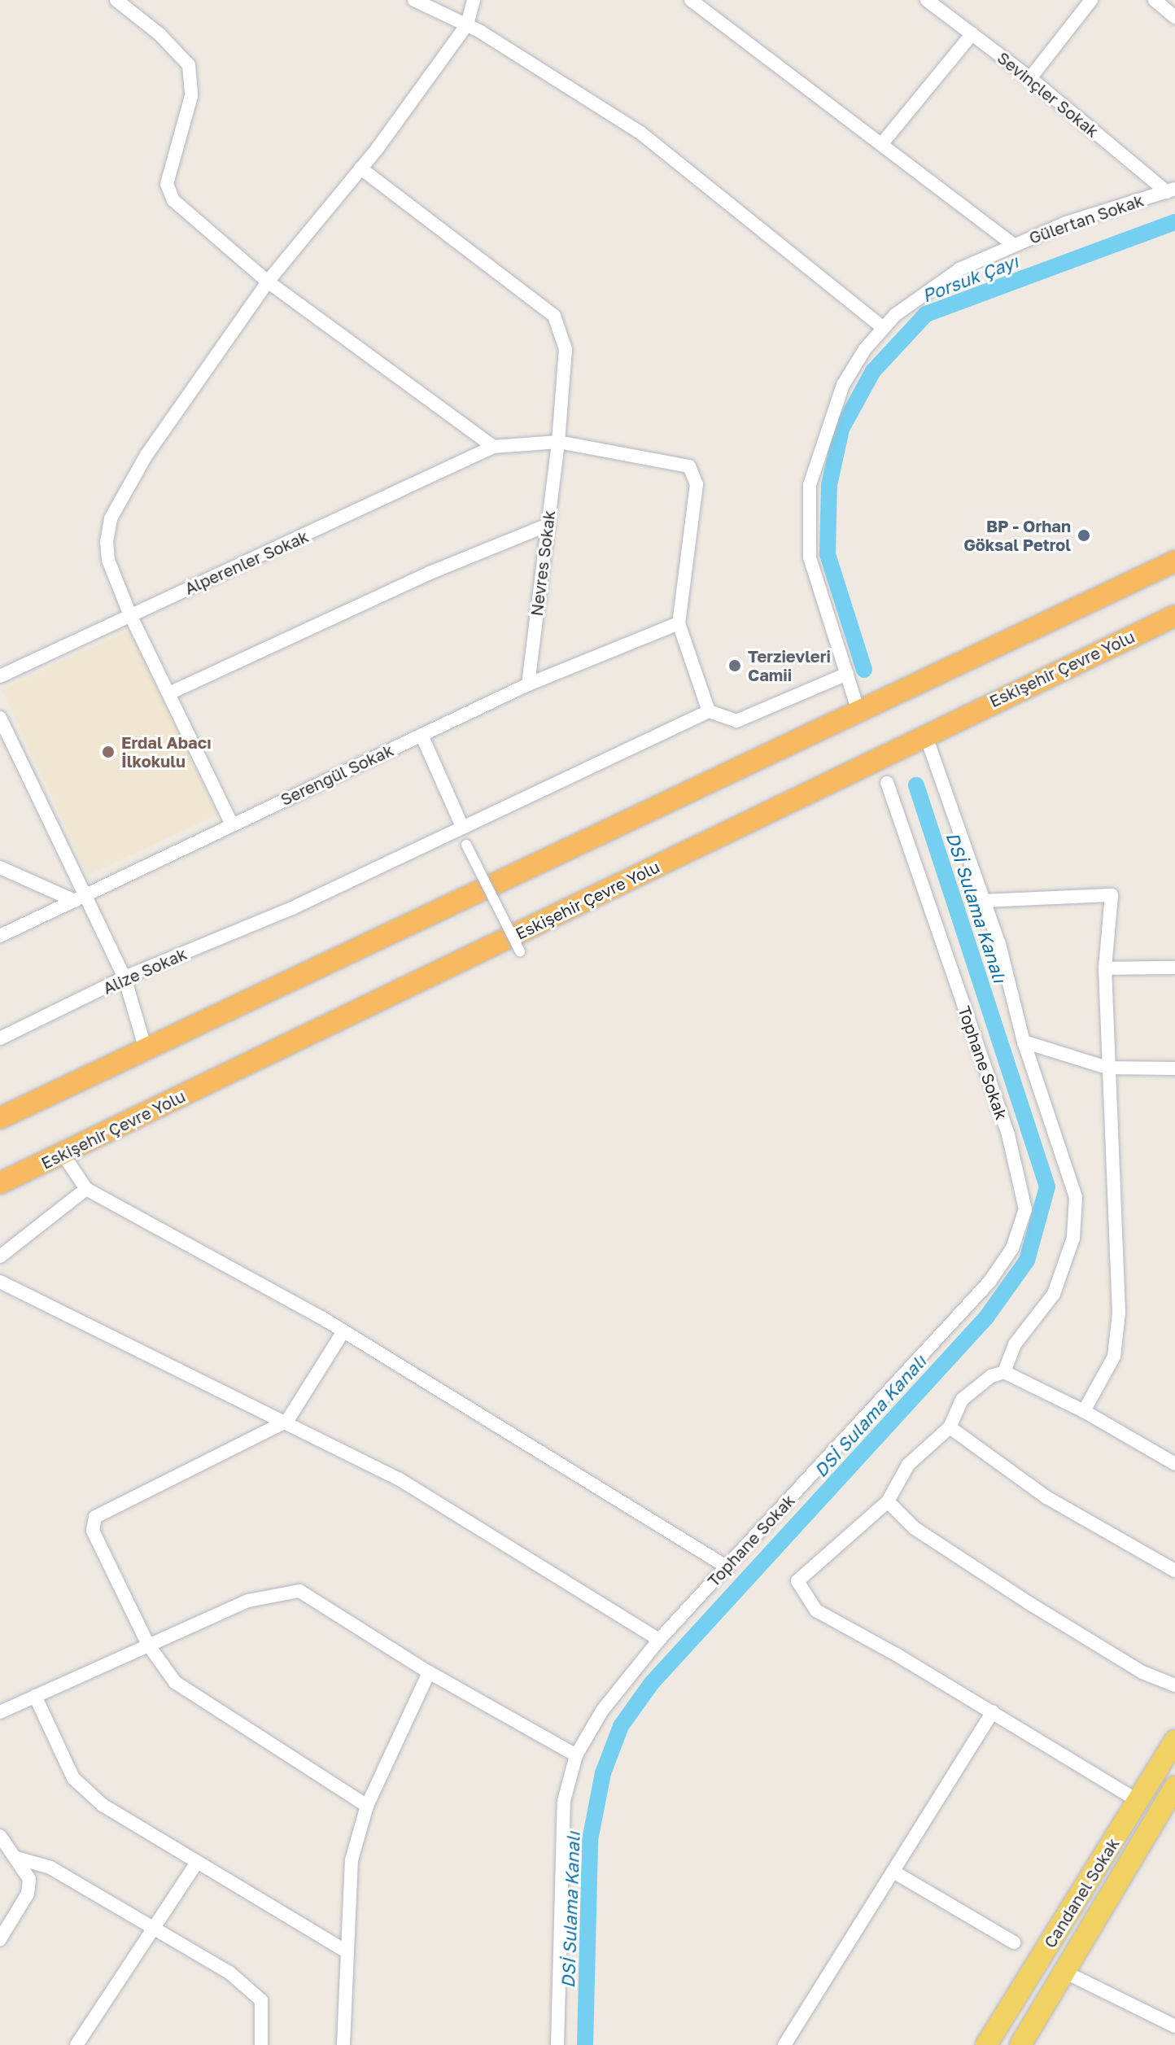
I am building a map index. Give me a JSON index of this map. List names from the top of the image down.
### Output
{
  "streets": {
    "highway": ["Eskişehir Çevre Yolu"],
    "main road": ["Candanel Sokak"],
    "street": [
      "Sevinçler Sokak",
      "Gülertan Sokak",
      "Alperenler Sokak",
      "Nevres Sokak",
      "Serengül Sokak",
      "Alize Sokak",
      "Tophane Sokak"
    ]
  },
  "crossings": [
    ["Sevinçler Sokak", "Gülertan Sokak"],
    ["Nevres Sokak", "Serengül Sokak"]
  ],
  "water": ["Porsuk Çayı", "DSİ Sulama Kanalı"],
  "places": ["BP - Orhan Göksal Petrol", "Terzievleri Camii", "Erdal Abacı İlkokulu"]
}
